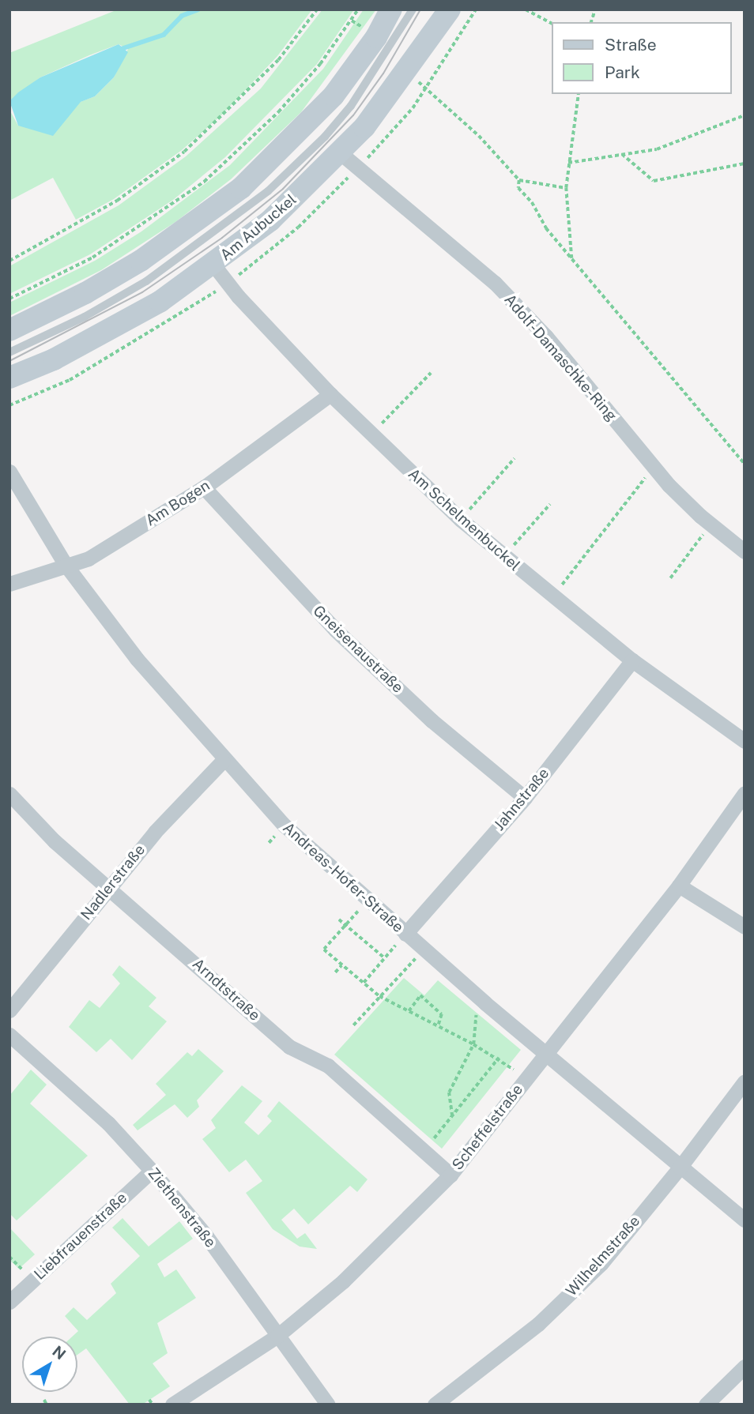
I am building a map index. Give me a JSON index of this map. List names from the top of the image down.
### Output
{
  "streets": {
    "main road": ["Am Aubuckel"],
    "street": [
      "Adolf-Damaschke-Ring",
      "Am Bogen",
      "Am Schelmenbuckel",
      "Gneisenaustraße",
      "Jahnstraße",
      "Andreas-Hofer-Straße",
      "Nadlerstraße",
      "Arndtstraße",
      "Scheffelstraße",
      "Ziethenstraße",
      "Liebfrauenstraße",
      "Wilhelmstraße"
    ]
  },
  "crossings": [
    ["Am Aubuckel", "Adolf-Damaschke-Ring"],
    ["Am Aubuckel", "Am Schelmenbuckel"],
    ["Am Bogen", "Am Schelmenbuckel"],
    ["Am Bogen", "Gneisenaustraße"],
    ["Am Bogen", "Andreas-Hofer-Straße"],
    ["Am Schelmenbuckel", "Jahnstraße"],
    ["Gneisenaustraße", "Jahnstraße"],
    ["Jahnstraße", "Andreas-Hofer-Straße"],
    ["Andreas-Hofer-Straße", "Nadlerstraße"],
    ["Andreas-Hofer-Straße", "Scheffelstraße"],
    ["Andreas-Hofer-Straße", "Wilhelmstraße"],
    ["Nadlerstraße", "Arndtstraße"],
    ["Arndtstraße", "Scheffelstraße"],
    ["Scheffelstraße", "Ziethenstraße"],
    ["Ziethenstraße", "Liebfrauenstraße"]
  ],
  "legend": ["Straße", "Park"],
  "north": "top right"
}
